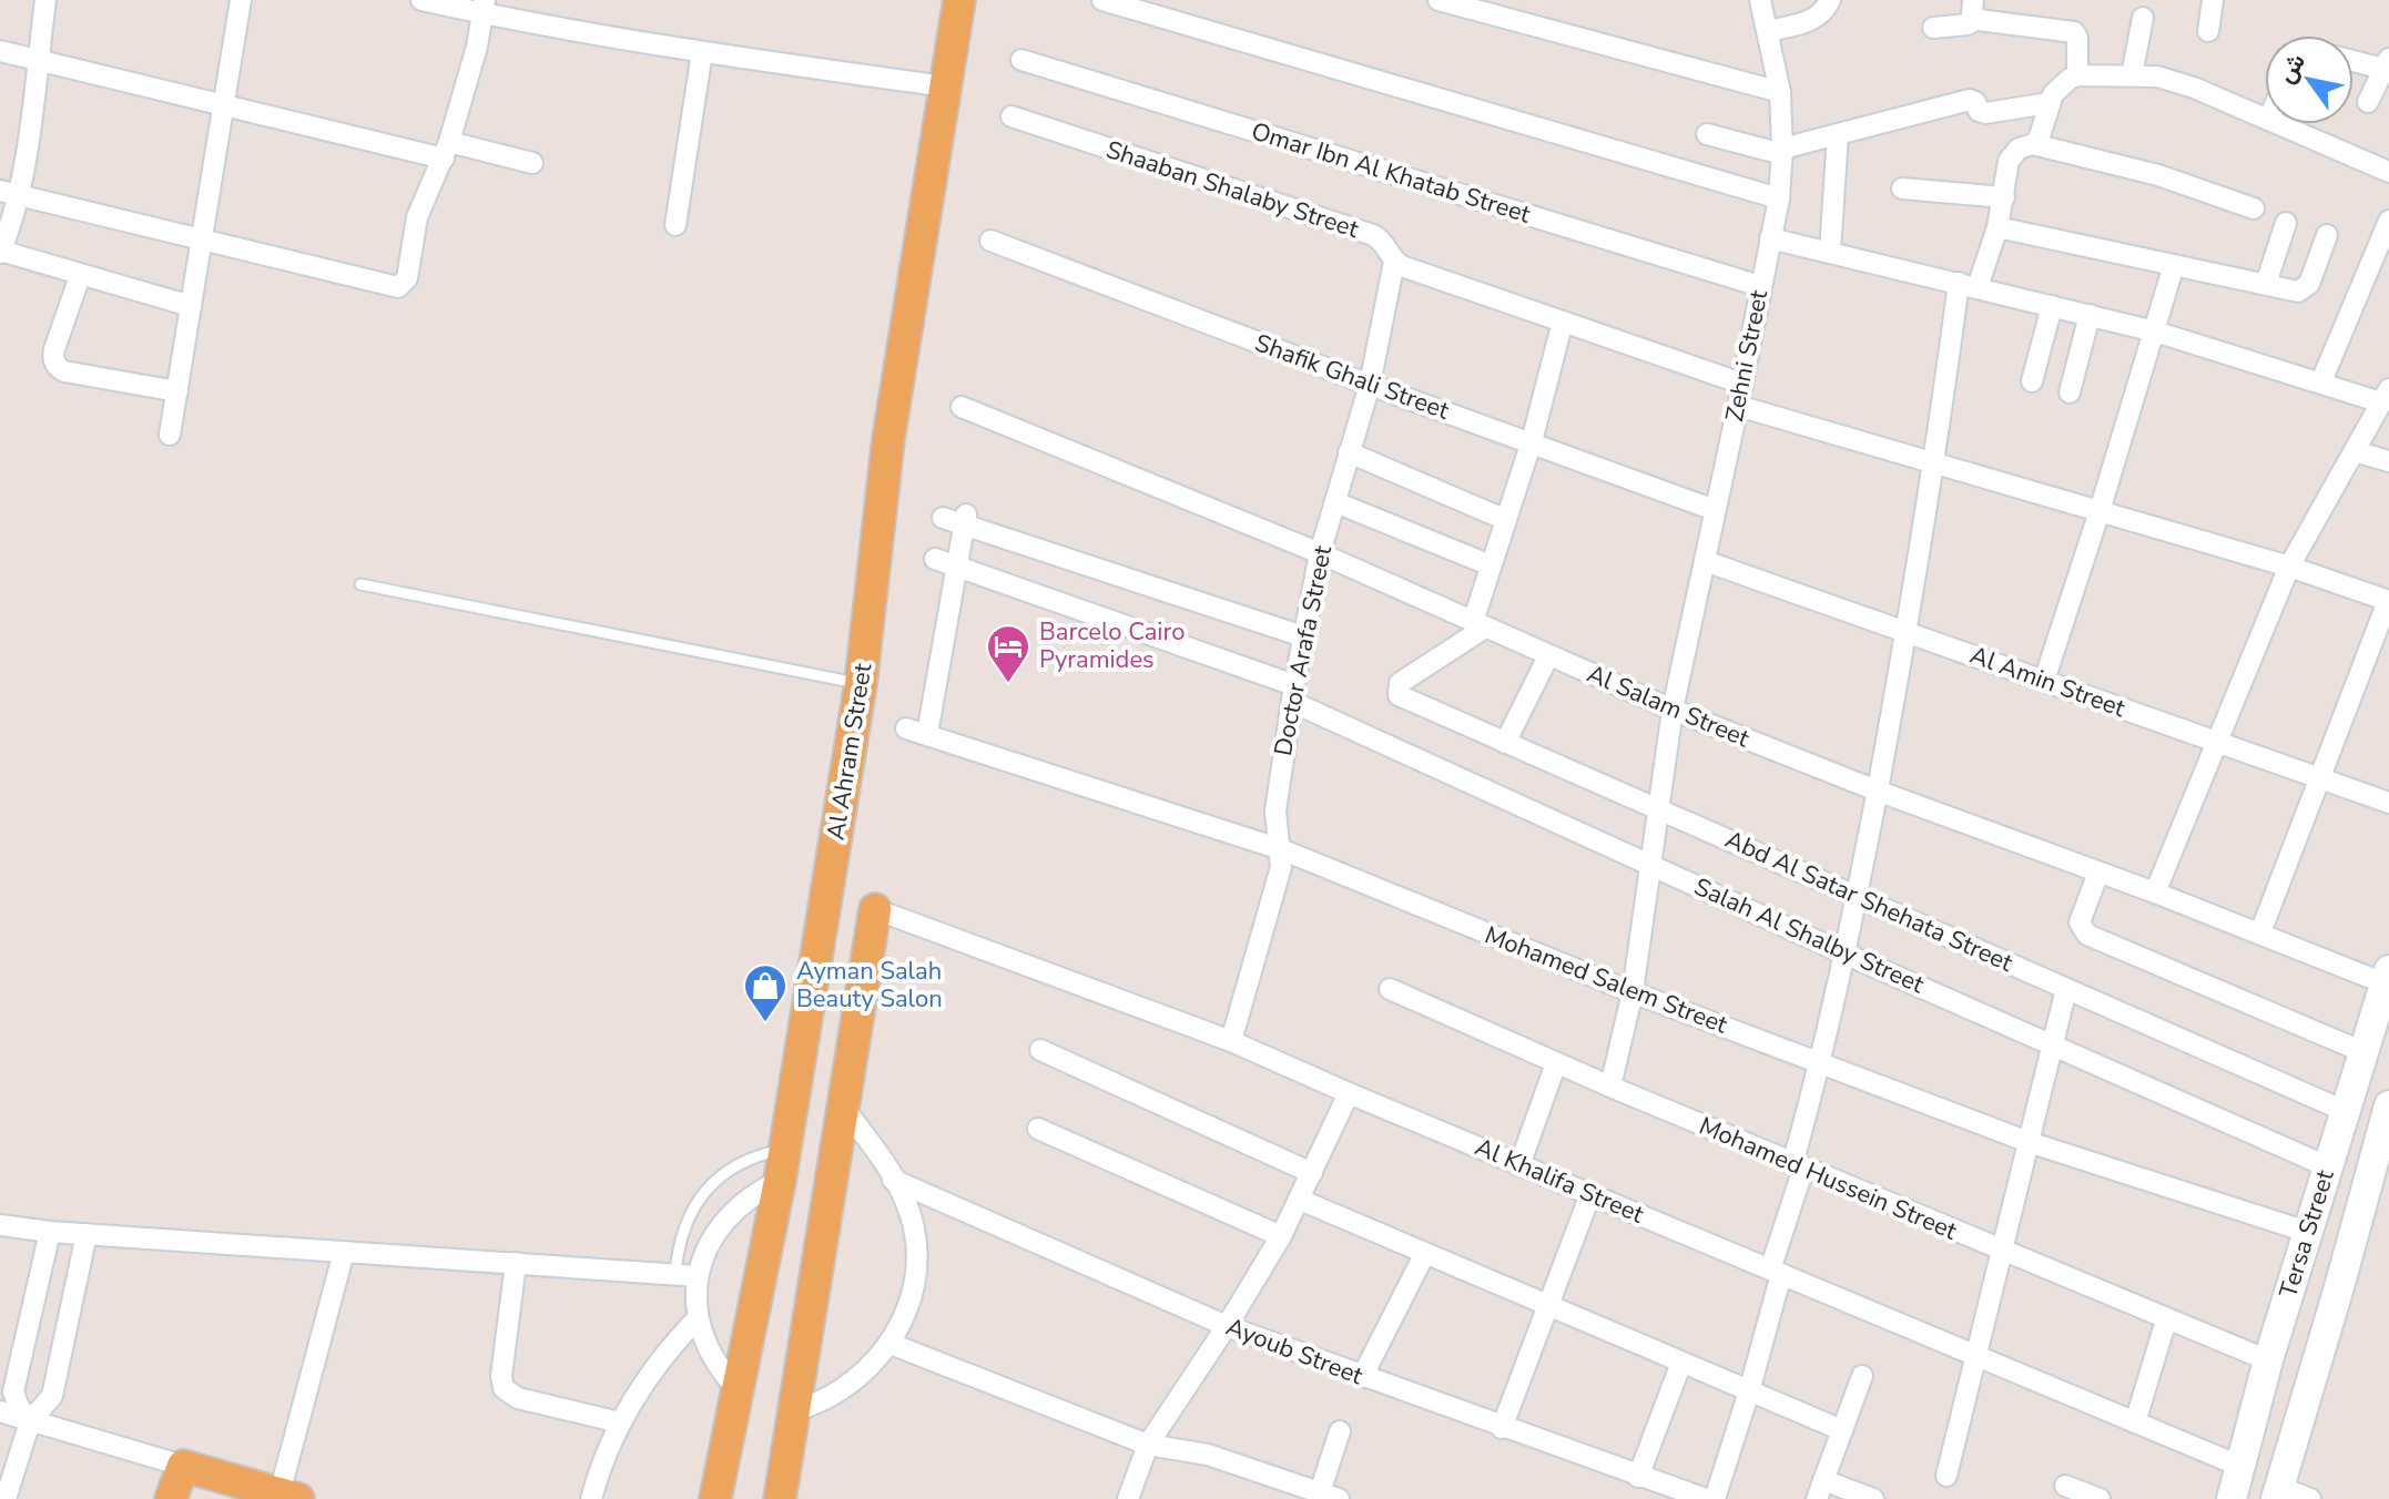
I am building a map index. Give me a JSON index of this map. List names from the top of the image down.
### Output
{
  "streets": {
    "main road": ["Al Ahram Street", "Tersa Street"],
    "street": [
      "Omar Ibn Al Khatab Street",
      "Shaaban Shalaby Street",
      "Zehni Street",
      "Shafik Ghali Street",
      "Doctor Arafa Street",
      "Al Amin Street",
      "Al Salam Street",
      "Abd Al Satar Shehata Street",
      "Salah Al Shalby Street",
      "Mohamed Salem Street",
      "Mohamed Hussein Street",
      "Al Khalifa Street",
      "Ayoub Street"
    ]
  },
  "crossings": [
    ["Omar Ibn Al Khatab Street", "Zehni Street"],
    ["Shaaban Shalaby Street", "Zehni Street"],
    ["Shaaban Shalaby Street", "Doctor Arafa Street"],
    ["Zehni Street", "Shafik Ghali Street"],
    ["Zehni Street", "Al Amin Street"],
    ["Zehni Street", "Al Salam Street"],
    ["Zehni Street", "Abd Al Satar Shehata Street"],
    ["Zehni Street", "Salah Al Shalby Street"],
    ["Zehni Street", "Mohamed Salem Street"],
    ["Zehni Street", "Mohamed Hussein Street"],
    ["Shafik Ghali Street", "Doctor Arafa Street"],
    ["Doctor Arafa Street", "Al Salam Street"],
    ["Doctor Arafa Street", "Salah Al Shalby Street"],
    ["Doctor Arafa Street", "Mohamed Salem Street"],
    ["Doctor Arafa Street", "Al Khalifa Street"],
    ["Al Salam Street", "Abd Al Satar Shehata Street"],
    ["Al Salam Street", "Tersa Street"],
    ["Abd Al Satar Shehata Street", "Tersa Street"],
    ["Salah Al Shalby Street", "Tersa Street"],
    ["Mohamed Salem Street", "Tersa Street"],
    ["Mohamed Hussein Street", "Tersa Street"],
    ["Al Khalifa Street", "Tersa Street"]
  ],
  "places": {
    "hotel": ["Barcelo Cairo Pyramides"],
    "shop": ["Ayman Salah Beauty Salon"]
  },
  "north": "top left"
}
